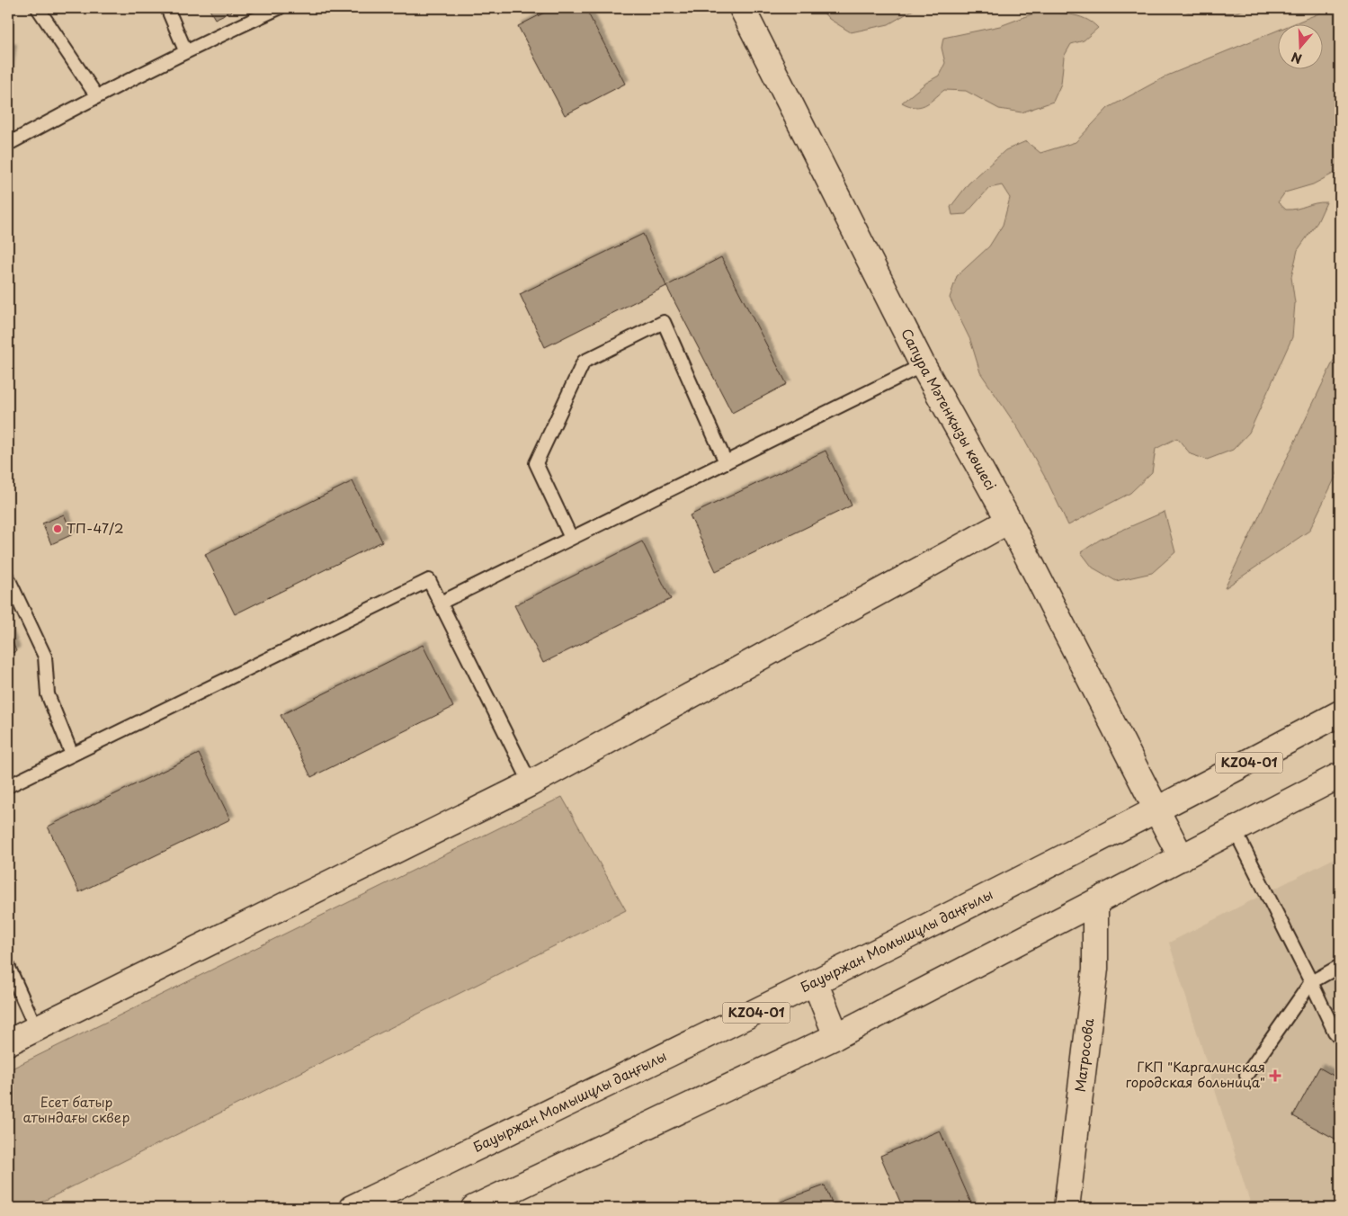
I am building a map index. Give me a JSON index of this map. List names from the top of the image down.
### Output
{
  "streets": {
    "street": [
      "Сапура Мәтенқызы көшесі",
      "KZ04-01",
      "Бауыржан Момышұлы даңғылы",
      "Матросова"
    ]
  },
  "crossings": [
    ["Сапура Мәтенқызы көшесі", "Бауыржан Момышұлы даңғылы"]
  ],
  "parks": ["Есет батыр атындағы сквер"],
  "places": {
    "other": ["ТП-47/2"],
    "health": ["ГКП \"Каргалинская городская больница\""]
  },
  "north": "bottom"
}
